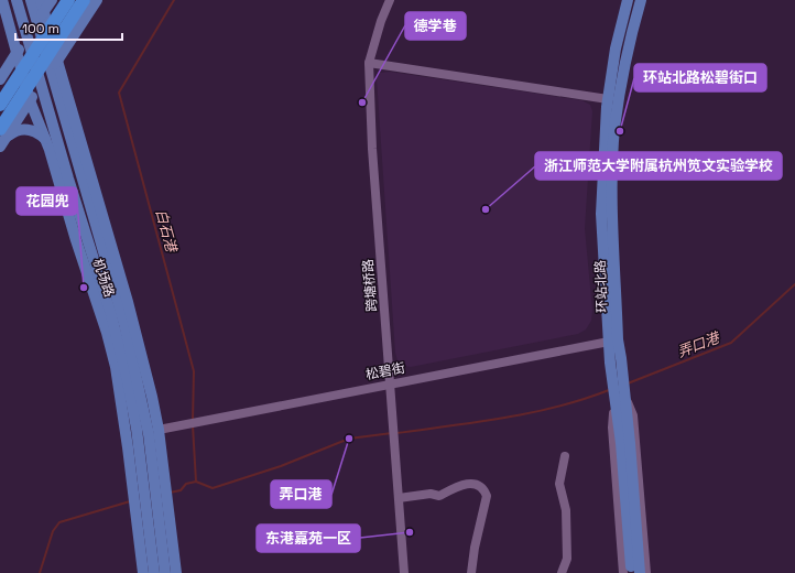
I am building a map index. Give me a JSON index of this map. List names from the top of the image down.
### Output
{
  "streets": {
    "main road": ["机场路", "环站北路"],
    "street": ["跨塘桥路", "松碧街"]
  },
  "crossings": [
    ["机场路", "松碧街"],
    ["跨塘桥路", "松碧街"],
    ["环站北路", "松碧街"]
  ],
  "water": ["白石港", "弄口港"],
  "places": [
    "德学巷",
    "环站北路松碧街口",
    "浙江师范大学附属杭州笕文实验学校",
    "花园兜",
    "弄口港",
    "东港嘉苑一区"
  ],
  "scale_bar": "100 m"
}
